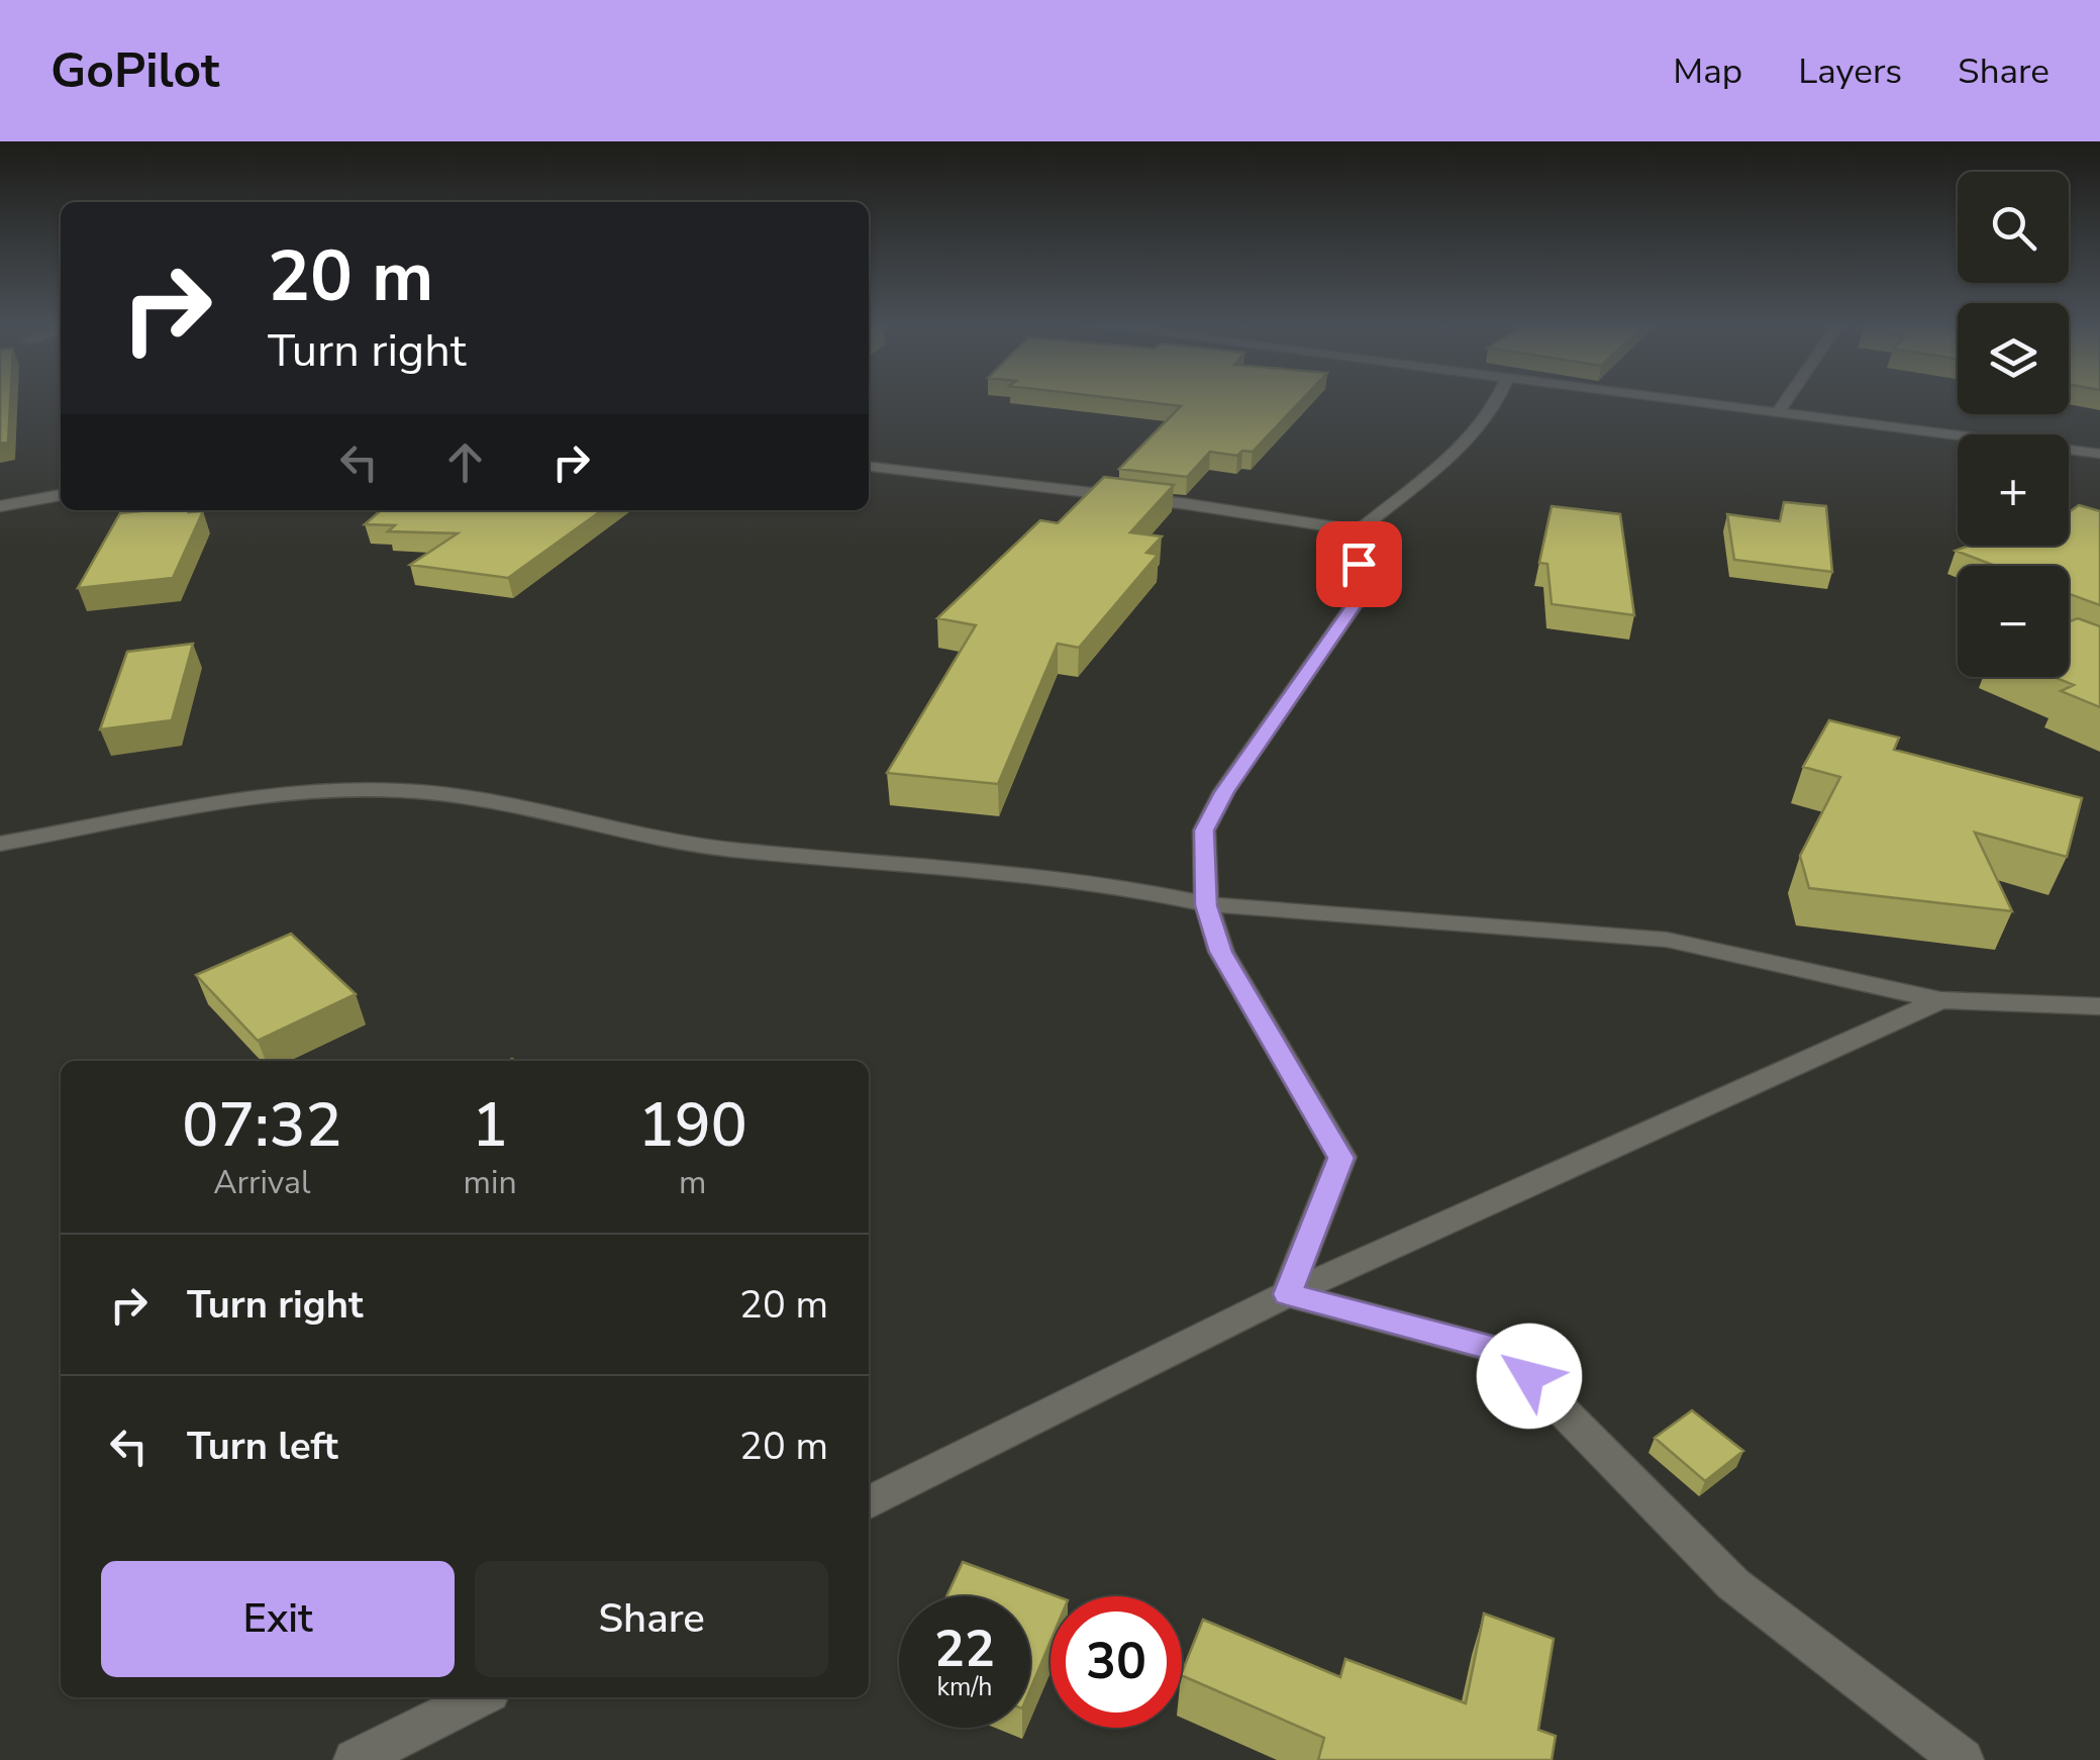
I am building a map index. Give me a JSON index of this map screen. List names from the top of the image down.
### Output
{
  "page": {
    "header": "GoPilot",
    "nav": ["Map", "Layers", "Share"],
    "map_buttons": ["+", "−"],
    "turn": ["20 m", "Turn right"],
    "eta": [
      "07:32",
      "Arrival",
      "1",
      "min",
      "190",
      "m"
    ],
    "list": [
      {
        "name": "Turn right",
        "value": "20 m"
      },
      {
        "name": "Turn left",
        "value": "20 m"
      }
    ],
    "buttons": ["Exit", "Share"],
    "speed": "22 km/h",
    "limit": "30"
  }
}
